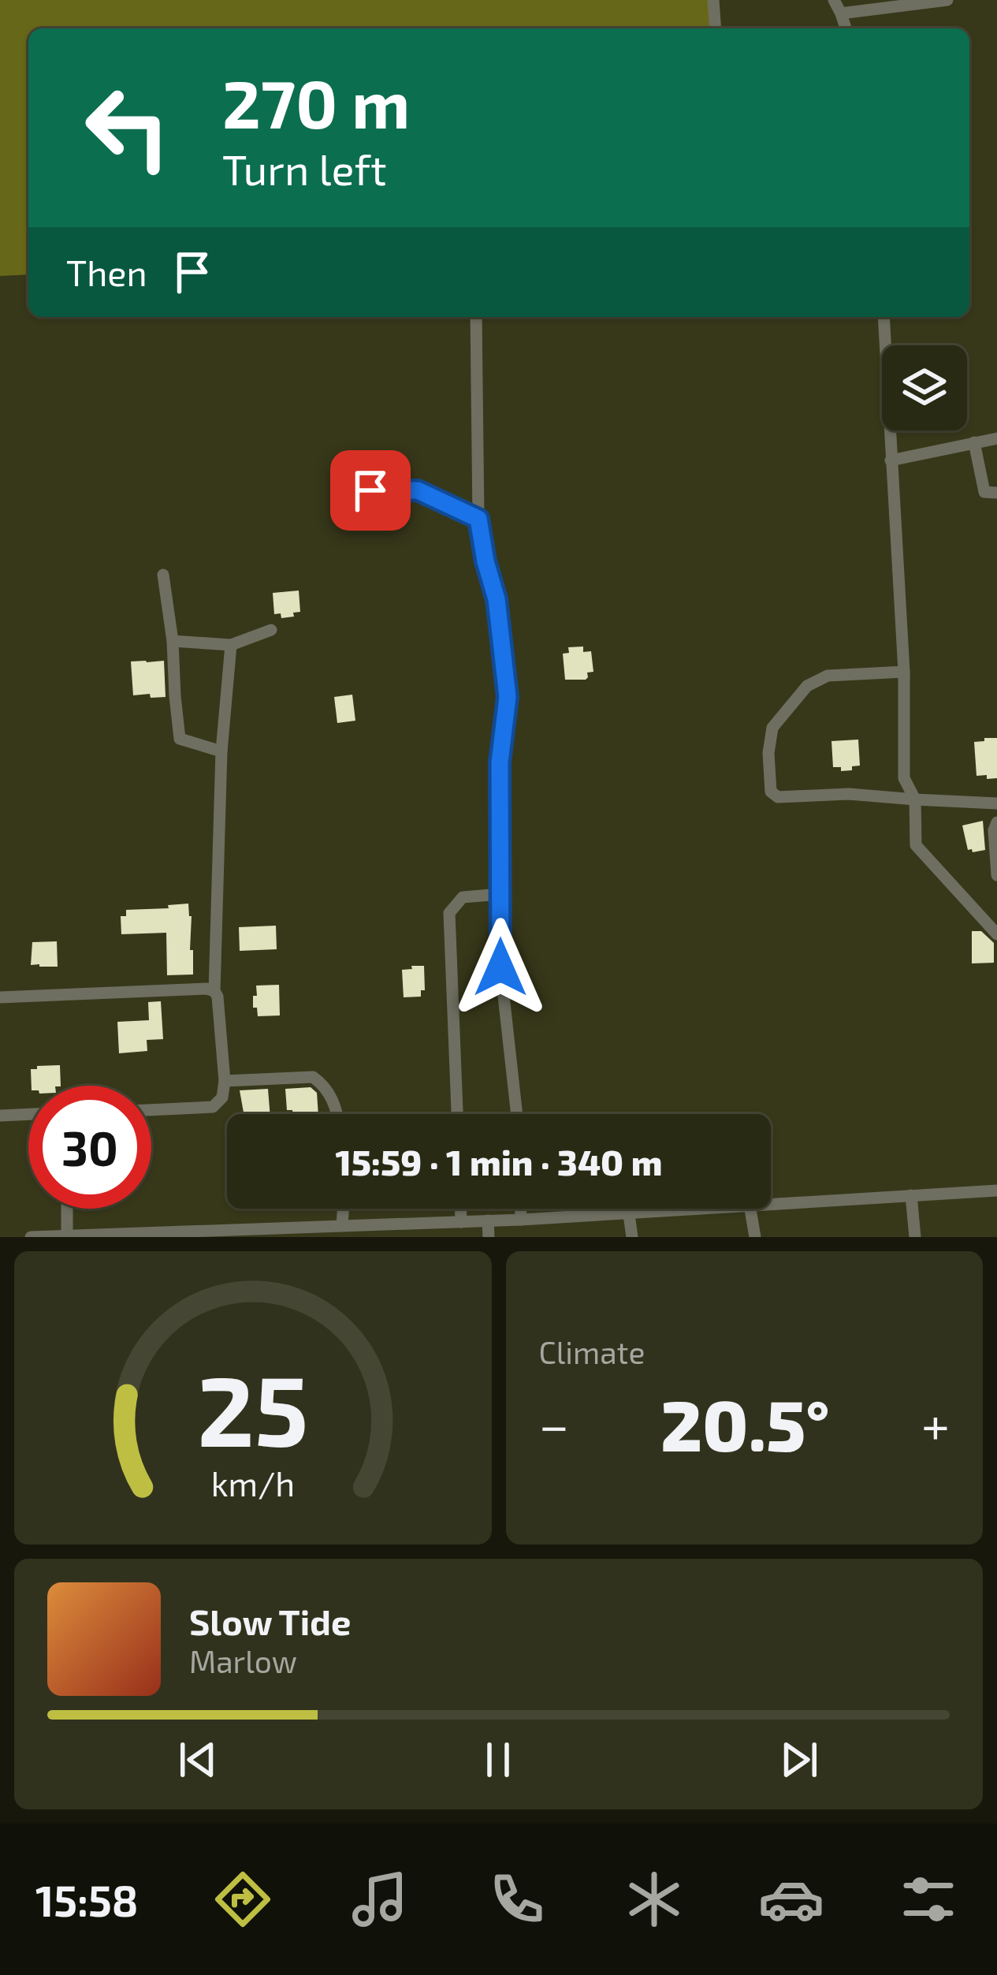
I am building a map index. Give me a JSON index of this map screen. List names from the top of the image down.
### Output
{
  "page": {
    "turn": ["270 m", "Turn left"],
    "then": "Then",
    "limit": "30",
    "trip": "15:59 · 1 min · 340 m",
    "tile": "Climate",
    "heat": ["−", "20.5°", "+"],
    "song": ["Slow Tide", "Marlow"],
    "tabs": "15:58",
    "gauge": ["25", "km/h"]
  }
}
